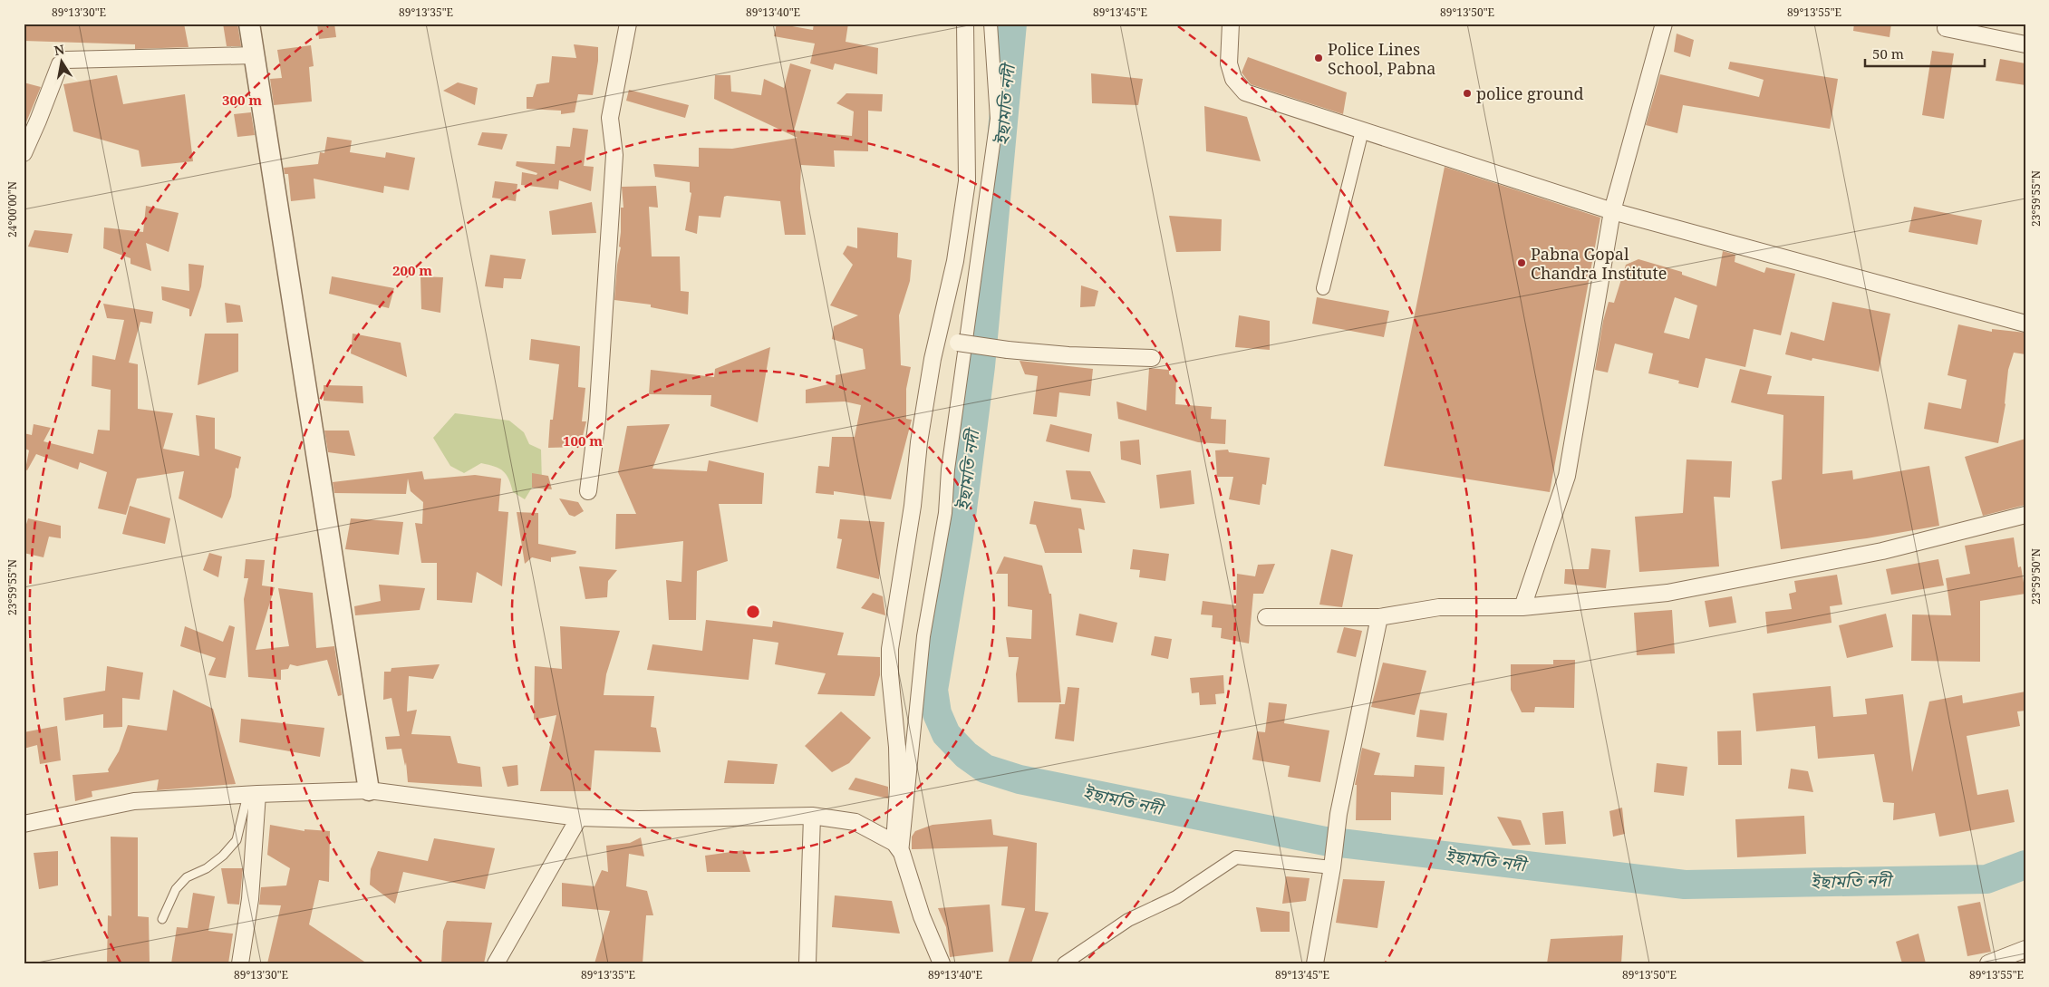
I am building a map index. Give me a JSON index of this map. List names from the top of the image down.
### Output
{
  "water": ["ইছামতি নদী"],
  "places": ["Police Lines School, Pabna", "police ground", "Pabna Gopal Chandra Institute"],
  "scale_bar": "50 m",
  "north": "top",
  "coordinates": [
    "89°13'30\"E",
    "89°13'35\"E",
    "89°13'40\"E",
    "89°13'45\"E",
    "89°13'50\"E",
    "89°13'55\"E",
    "23°59'55\"N",
    "24°00'00\"N",
    "23°59'50\"N"
  ],
  "rings": ["300 m", "200 m", "100 m"]
}
